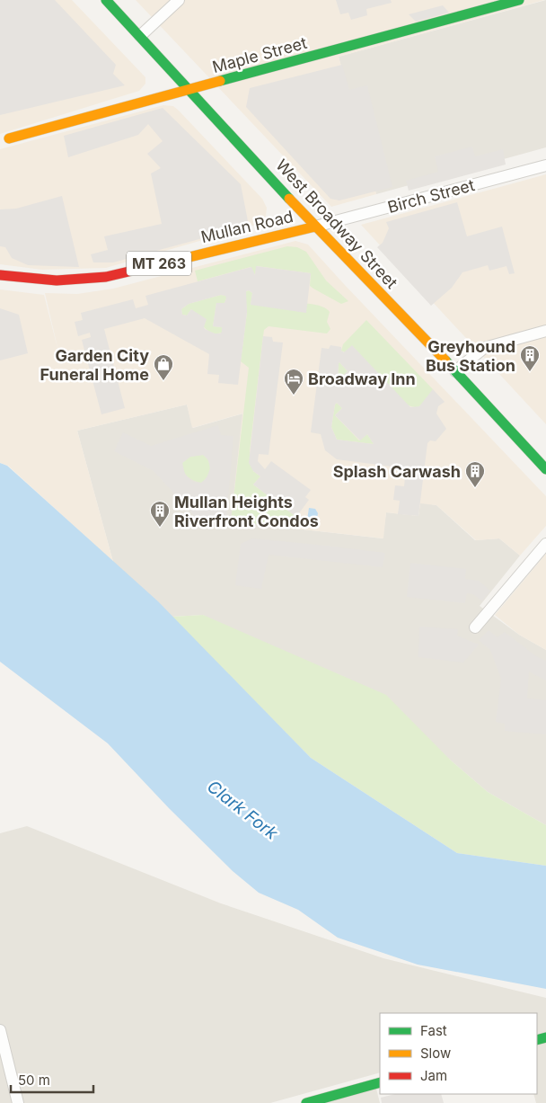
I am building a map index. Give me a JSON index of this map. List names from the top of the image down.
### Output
{
  "streets": {
    "main road": [
      "Maple Street",
      "West Broadway Street",
      "Mullan Road",
      "MT 263"
    ],
    "street": ["Birch Street"]
  },
  "crossings": [
    ["Maple Street", "West Broadway Street"],
    ["Birch Street", "West Broadway Street"],
    ["Birch Street", "Mullan Road"],
    ["West Broadway Street", "Mullan Road"]
  ],
  "water": ["Clark Fork"],
  "places": {
    "building": ["Greyhound Bus Station", "Splash Carwash", "Mullan Heights Riverfront Condos"],
    "shop": ["Garden City Funeral Home"],
    "hotel": ["Broadway Inn"]
  },
  "legend": ["Fast", "Slow", "Jam"],
  "scale_bar": "50 m"
}
